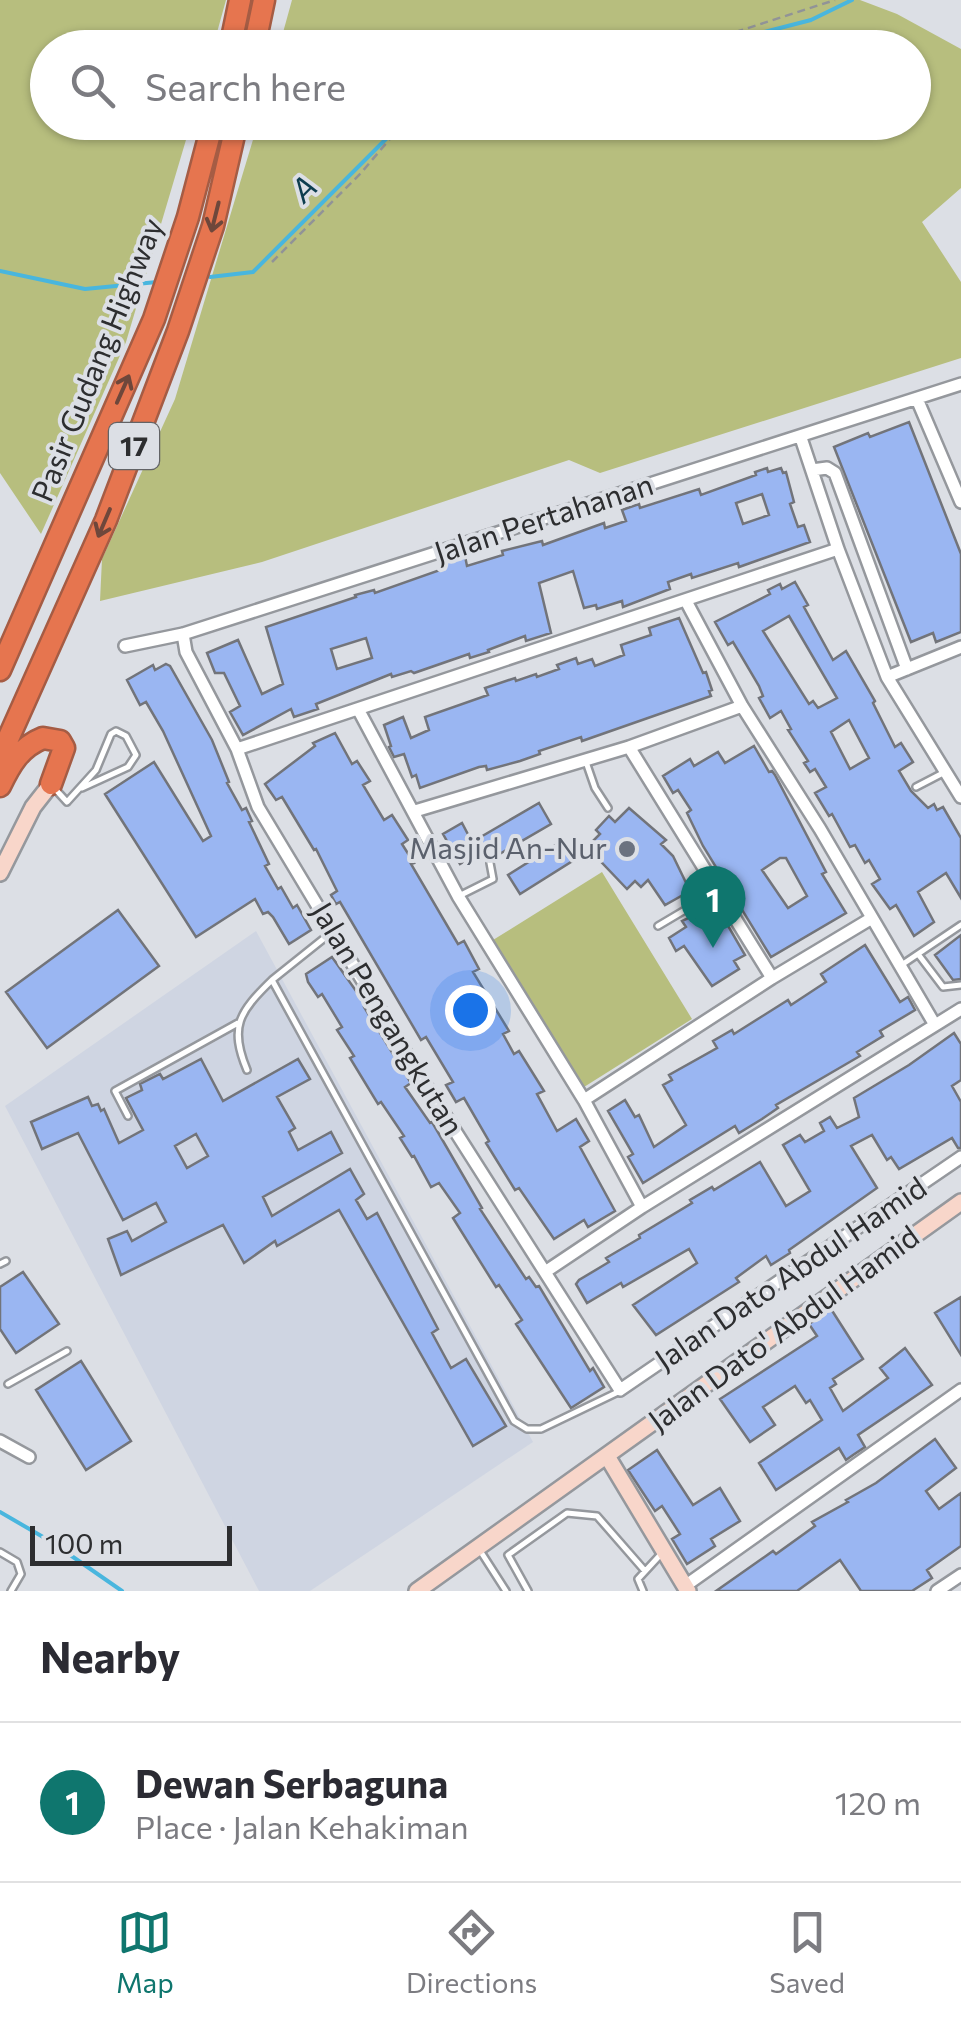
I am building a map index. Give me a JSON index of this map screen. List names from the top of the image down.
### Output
{
  "streets": {
    "highway": ["Pasir Gudang Highway", "17"],
    "street": [
      "Jalan Pertahanan",
      "Jalan Pengangkutan",
      "Jalan Dato Abdul Hamid",
      "Jalan Dato' Abdul Hamid"
    ]
  },
  "crossings": [
    ["Jalan Pertahanan", "Jalan Pengangkutan"],
    ["Jalan Pengangkutan", "Jalan Dato Abdul Hamid"]
  ],
  "water": ["A"],
  "places": ["Masjid An-Nur"],
  "scale_bar": "100 m",
  "page": {
    "search": "Search here",
    "pins": "1",
    "scale": "100 m",
    "heading": "Nearby",
    "list": [
      {
        "mark": "1",
        "name": "Dewan Serbaguna",
        "note": "Place · Jalan Kehakiman",
        "value": "120 m"
      }
    ],
    "nav": ["Map", "Directions", "Saved"]
  }
}
